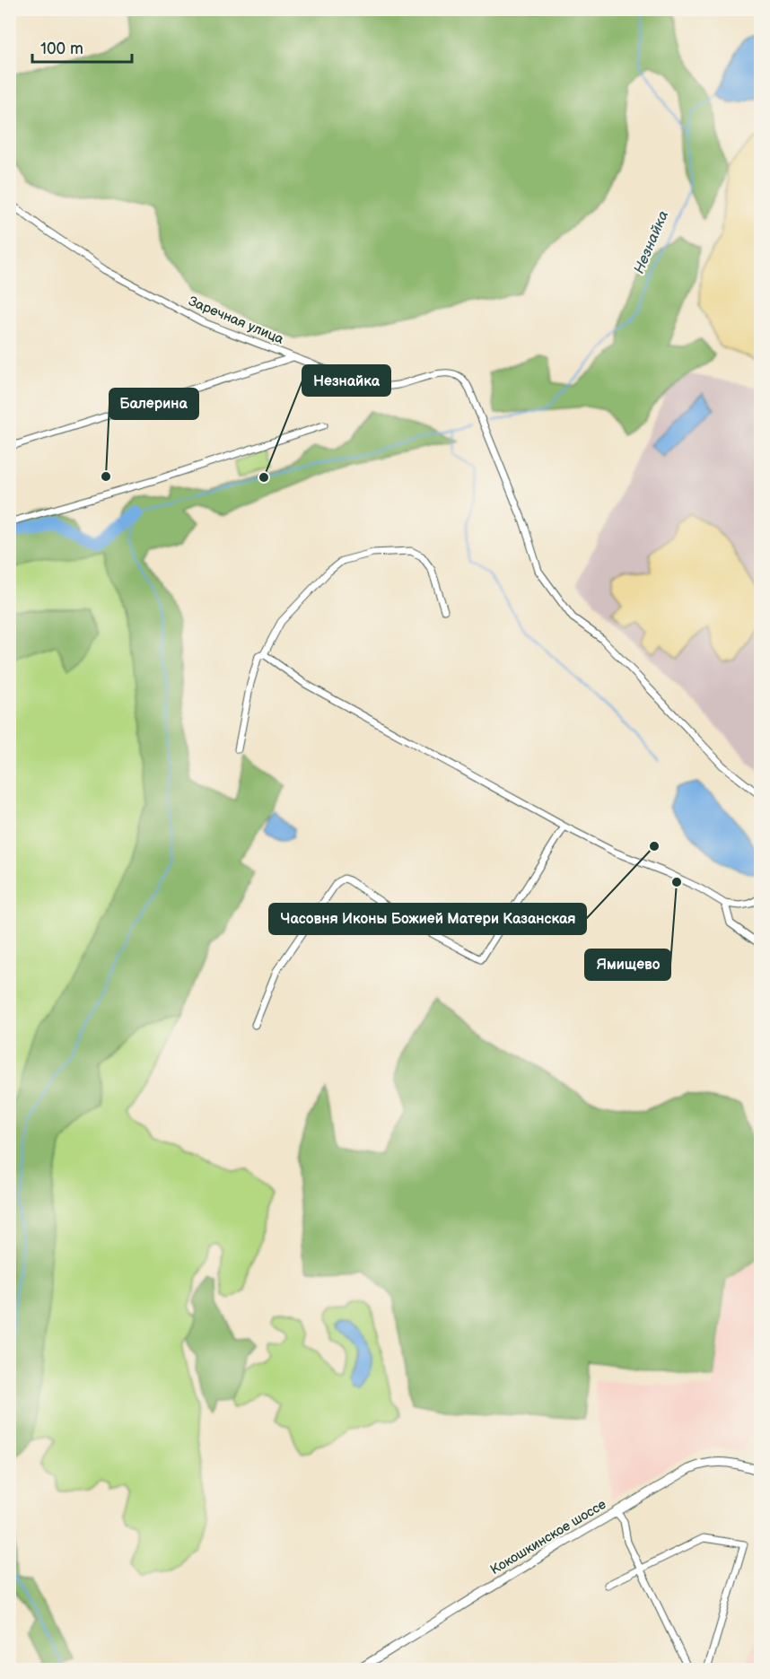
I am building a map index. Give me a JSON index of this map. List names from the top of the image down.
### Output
{
  "streets": {
    "main road": ["Кокошкинское шоссе"],
    "street": ["Заречная улица"]
  },
  "water": ["Незнайка"],
  "places": [
    "Балерина",
    "Незнайка",
    "Часовня Иконы Божией Матери Казанская",
    "Ямищево"
  ],
  "scale_bar": "100 m"
}
